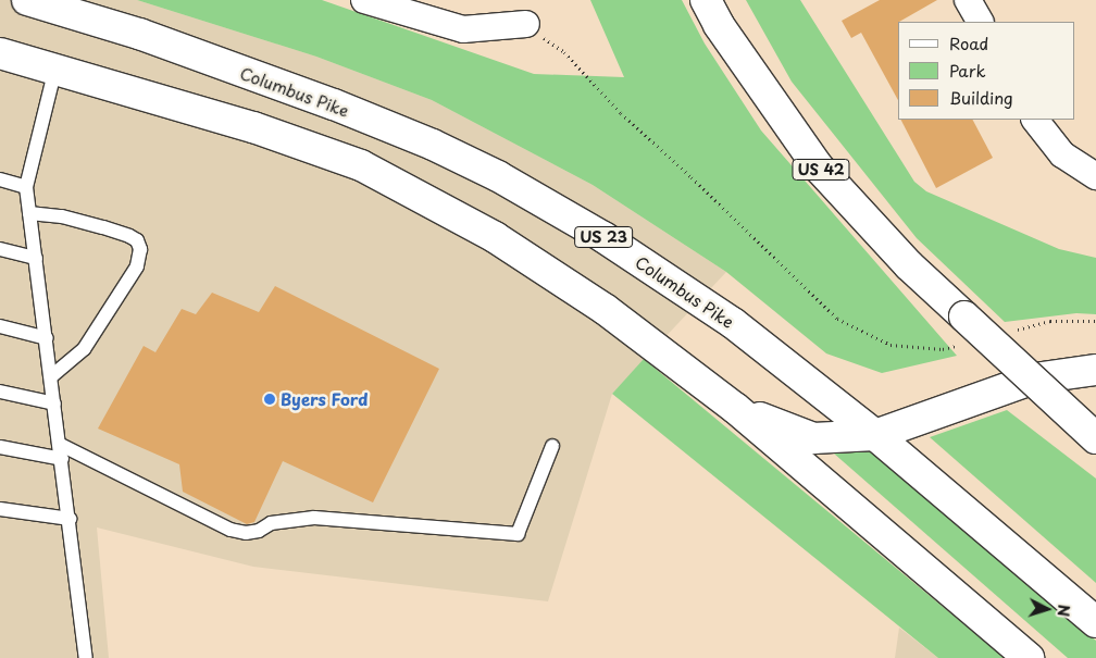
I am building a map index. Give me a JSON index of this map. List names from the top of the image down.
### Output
{
  "streets": {
    "main road": ["Columbus Pike", "US 42", "US 23"]
  },
  "places": ["Byers Ford"],
  "legend": ["Road", "Park", "Building"],
  "north": "right"
}
